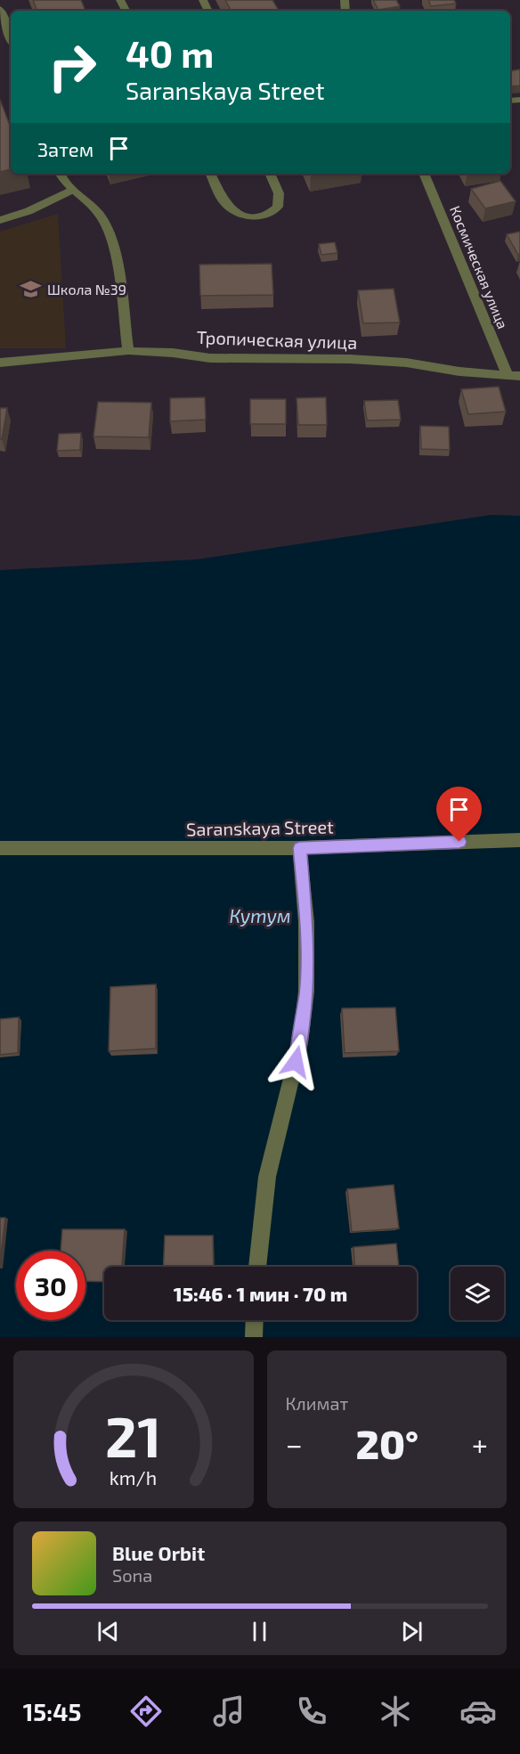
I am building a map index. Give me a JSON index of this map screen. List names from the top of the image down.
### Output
{
  "streets": {
    "street": ["Космическая улица", "Тропическая улица", "Saranskaya Street"]
  },
  "crossings": [
    ["Космическая улица", "Тропическая улица"]
  ],
  "water": ["Кутум"],
  "places": {
    "school or university": ["Школа №39"]
  },
  "page": {
    "turn": ["40 m", "Saranskaya Street"],
    "then": "Затем",
    "limit": "30",
    "trip": "15:46 · 1 мин · 70 m",
    "tile": "Климат",
    "heat": ["−", "20°", "+"],
    "song": ["Blue Orbit", "Sona"],
    "tabs": "15:45",
    "gauge": ["21", "km/h"]
  }
}
